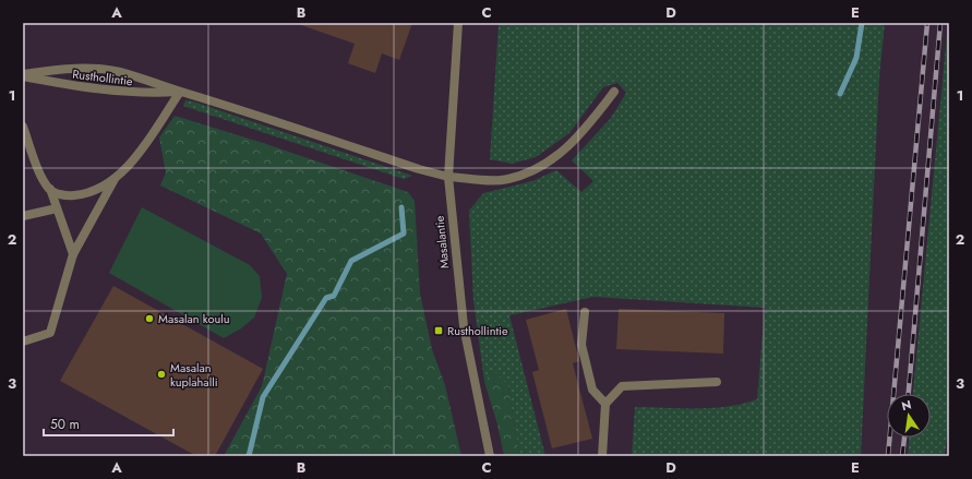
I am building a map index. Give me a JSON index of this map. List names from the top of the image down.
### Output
{
  "streets": {
    "street": ["Rusthollintie", "Masalantie"]
  },
  "crossings": [
    ["Rusthollintie", "Masalantie"]
  ],
  "places": {
    "other": ["Masalan koulu", "Masalan kuplahalli"],
    "transit": ["Rusthollintie"]
  },
  "scale_bar": "50 m",
  "north": "top",
  "grid": {
    "columns": [
      "A",
      "B",
      "C",
      "D",
      "E"
    ],
    "rows": ["1", "2", "3"]
  }
}
